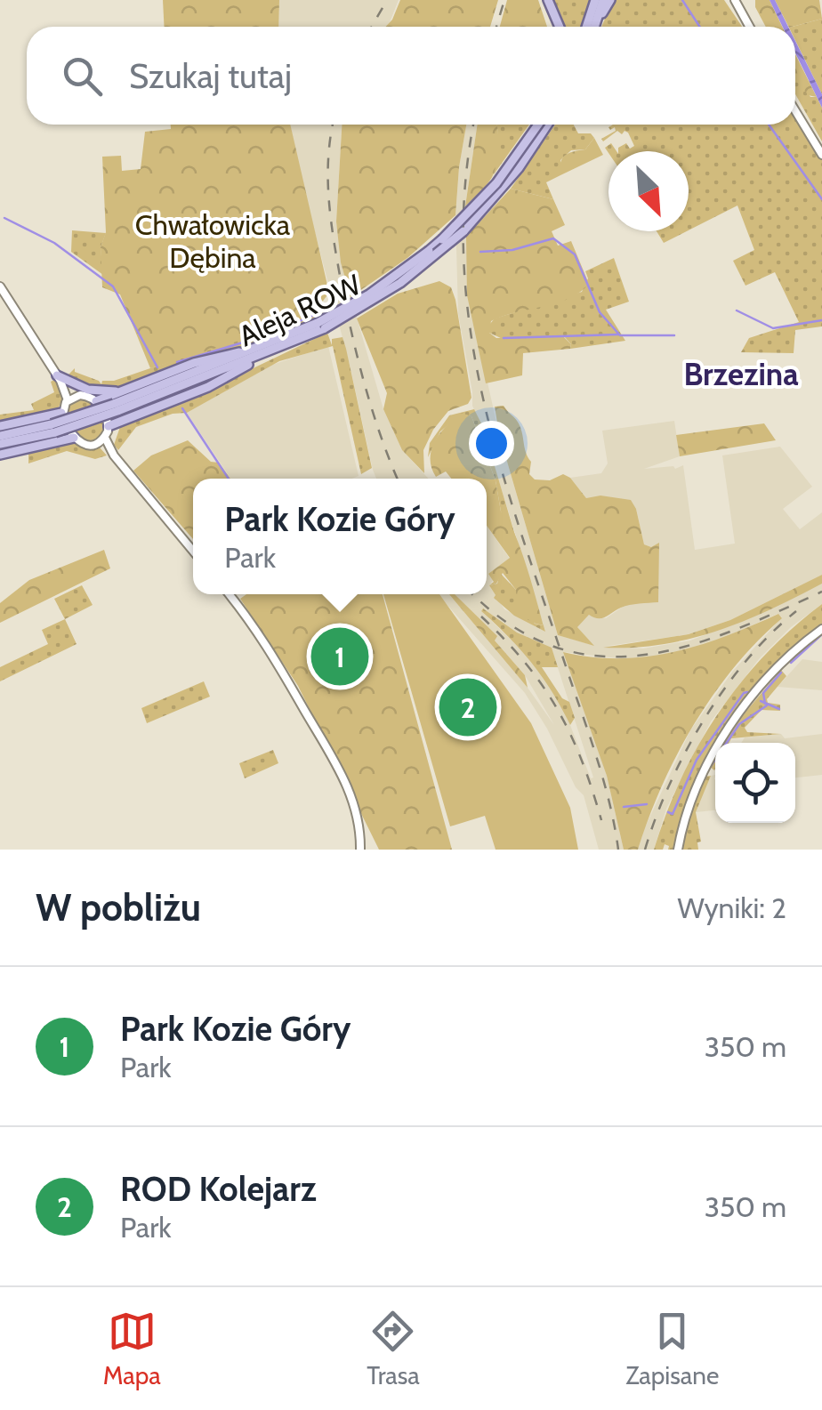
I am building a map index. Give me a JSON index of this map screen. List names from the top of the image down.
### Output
{
  "streets": {
    "main road": ["Aleja ROW"]
  },
  "districts": ["Brzezina"],
  "parks": ["Chwałowicka Dębina"],
  "north": "bottom right",
  "page": {
    "search": "Szukaj tutaj",
    "popup": ["Park Kozie Góry", "Park"],
    "pins": ["1", "2"],
    "heading": ["W pobliżu", "Wyniki: 2"],
    "list": [
      {
        "mark": "1",
        "name": "Park Kozie Góry",
        "note": "Park",
        "value": "350 m"
      },
      {
        "mark": "2",
        "name": "ROD Kolejarz",
        "note": "Park",
        "value": "350 m"
      }
    ],
    "nav": ["Mapa", "Trasa", "Zapisane"]
  }
}
